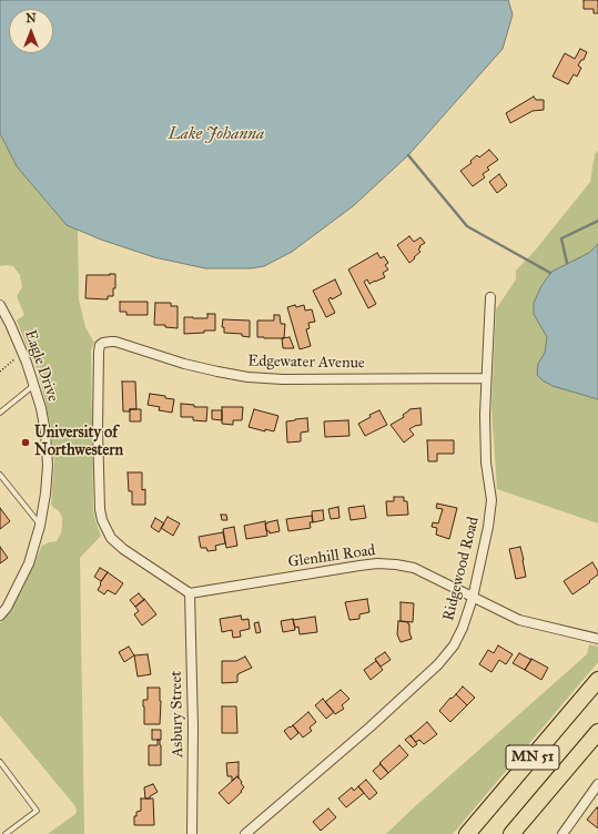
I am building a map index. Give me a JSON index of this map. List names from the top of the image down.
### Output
{
  "streets": {
    "highway": ["MN 51"],
    "street": [
      "Edgewater Avenue",
      "Eagle Drive",
      "Glenhill Road",
      "Ridgewood Road",
      "Asbury Street"
    ]
  },
  "crossings": [
    ["Edgewater Avenue", "Glenhill Road"],
    ["Edgewater Avenue", "Ridgewood Road"],
    ["Edgewater Avenue", "Asbury Street"],
    ["Glenhill Road", "Ridgewood Road"],
    ["Glenhill Road", "Asbury Street"]
  ],
  "water": ["Lake Johanna"],
  "places": ["University of Northwestern"],
  "north": "top"
}
